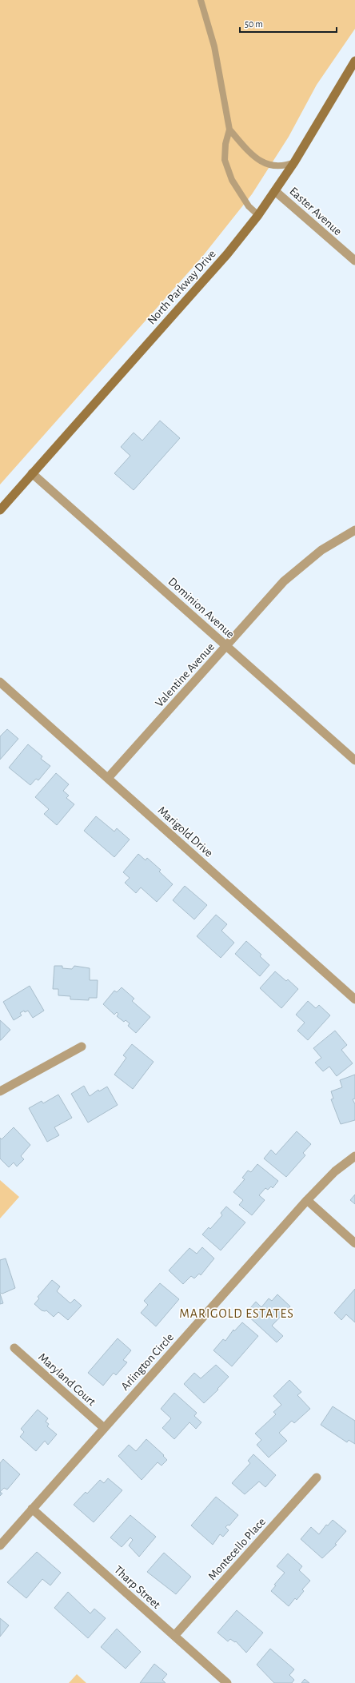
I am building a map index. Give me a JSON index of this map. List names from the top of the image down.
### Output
{
  "streets": {
    "main road": ["North Parkway Drive"],
    "street": [
      "Easter Avenue",
      "Dominion Avenue",
      "Valentine Avenue",
      "Marigold Drive",
      "Arlington Circle",
      "Maryland Court",
      "Montecello Place",
      "Tharp Street"
    ]
  },
  "crossings": [
    ["Easter Avenue", "North Parkway Drive"],
    ["North Parkway Drive", "Dominion Avenue"],
    ["Dominion Avenue", "Valentine Avenue"],
    ["Valentine Avenue", "Marigold Drive"],
    ["Arlington Circle", "Maryland Court"],
    ["Arlington Circle", "Tharp Street"],
    ["Montecello Place", "Tharp Street"]
  ],
  "districts": ["MARIGOLD ESTATES"],
  "scale_bar": "50 m"
}
